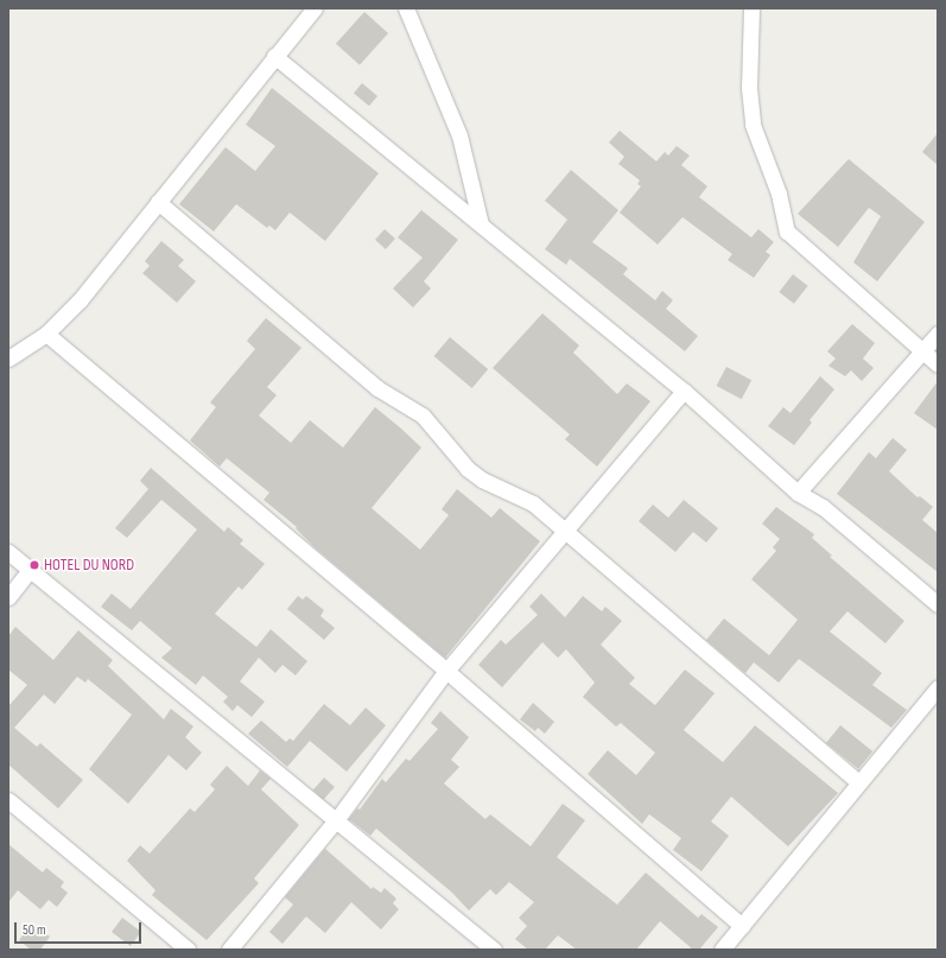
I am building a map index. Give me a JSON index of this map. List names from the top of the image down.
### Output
{
  "places": ["HOTEL DU NORD"],
  "scale_bar": "50 m"
}
